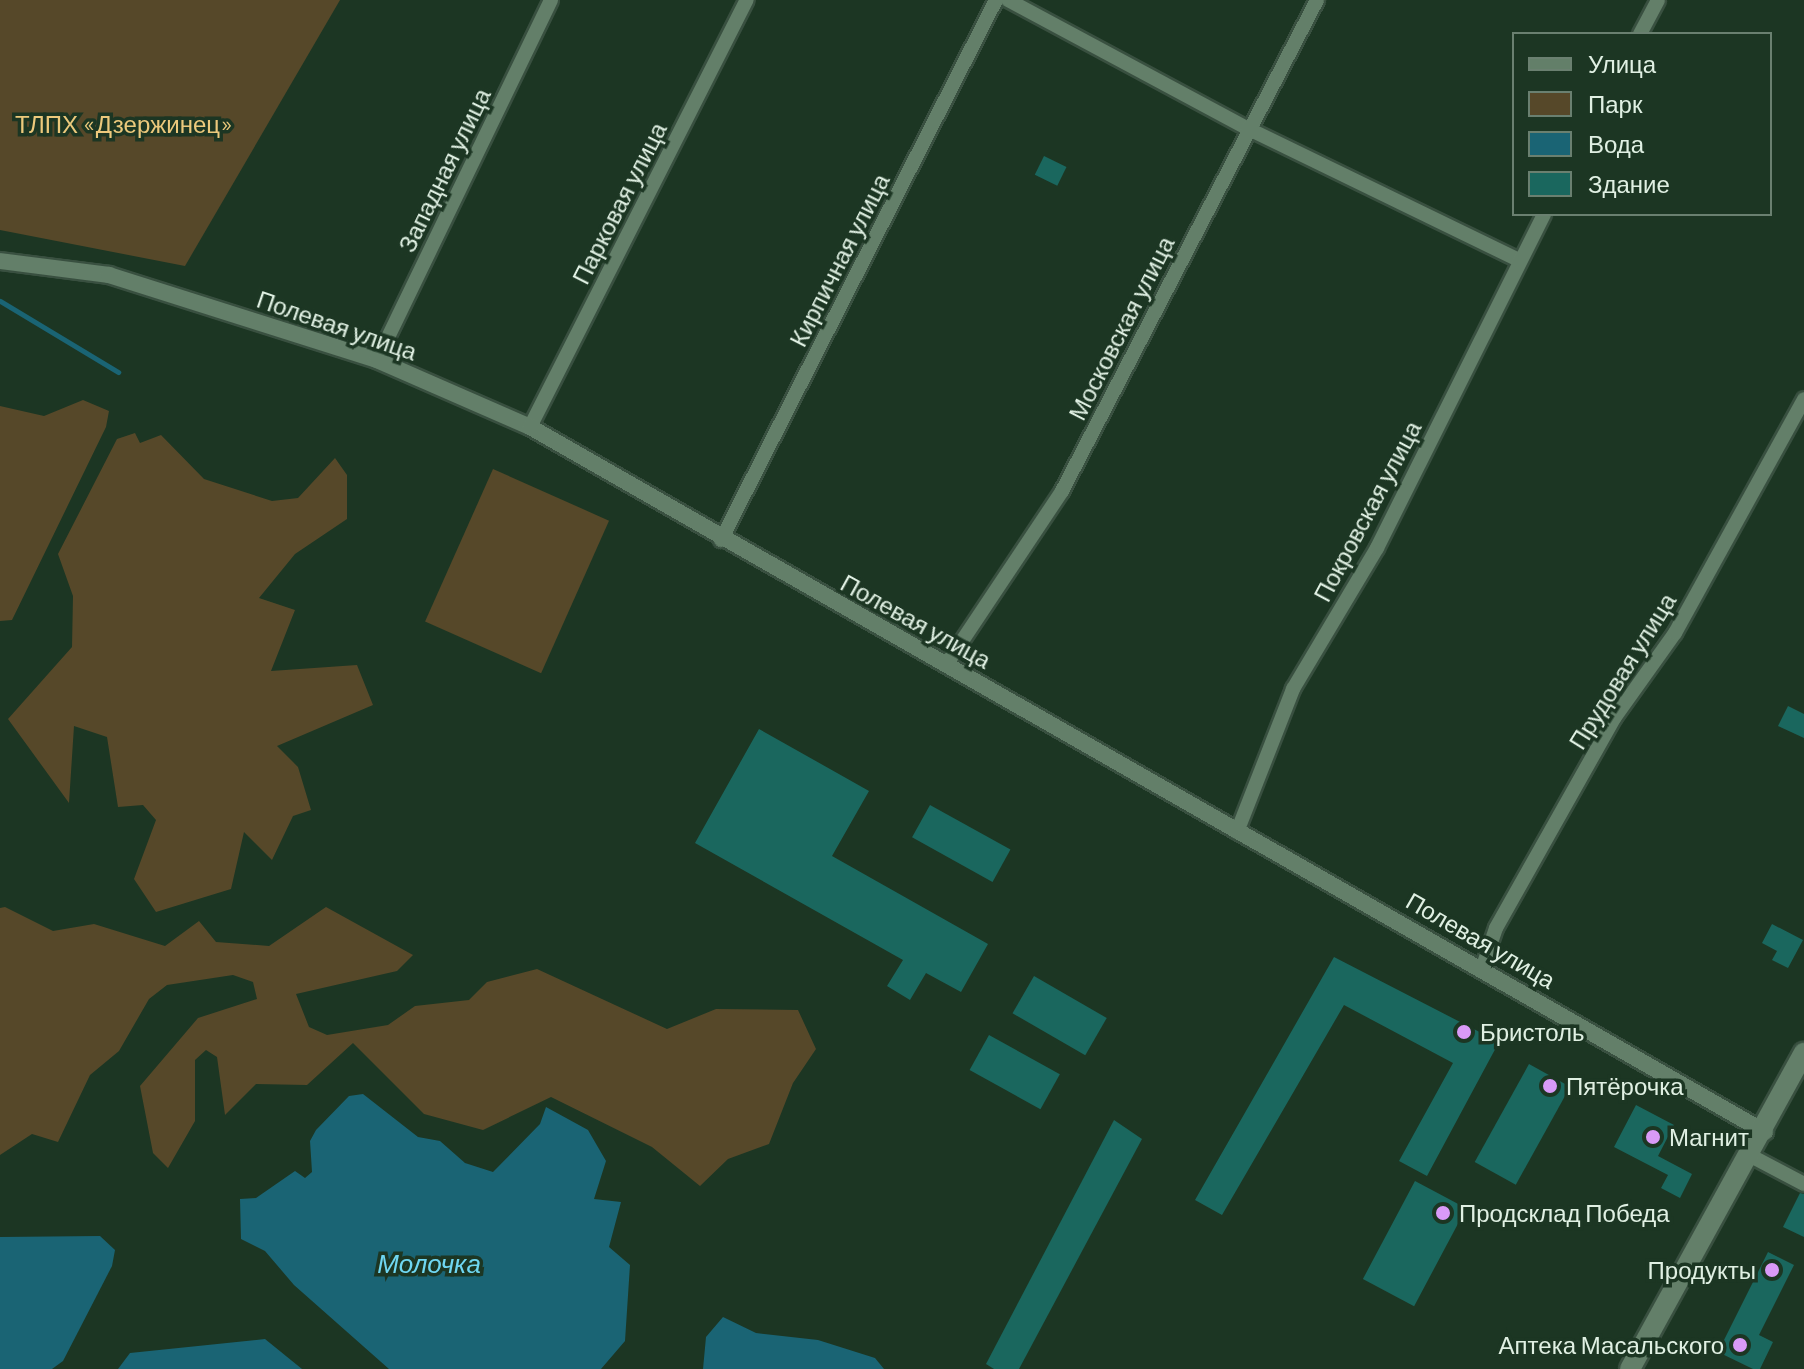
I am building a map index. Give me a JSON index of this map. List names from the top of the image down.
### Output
{
  "streets": {
    "street": [
      "Западная улица",
      "Парковая улица",
      "Кирпичная улица",
      "Полевая улица",
      "Московская улица",
      "Покровская улица",
      "Прудовая улица"
    ]
  },
  "crossings": [
    ["Западная улица", "Полевая улица"],
    ["Парковая улица", "Полевая улица"],
    ["Кирпичная улица", "Полевая улица"],
    ["Полевая улица", "Московская улица"],
    ["Полевая улица", "Покровская улица"],
    ["Полевая улица", "Прудовая улица"]
  ],
  "water": ["Молочка"],
  "parks": ["ТЛПХ «Дзержинец»"],
  "places": [
    "Бристоль",
    "Пятёрочка",
    "Магнит",
    "Продсклад Победа",
    "Продукты",
    "Аптека Масальского"
  ],
  "legend": [
    "Улица",
    "Парк",
    "Вода",
    "Здание"
  ]
}
